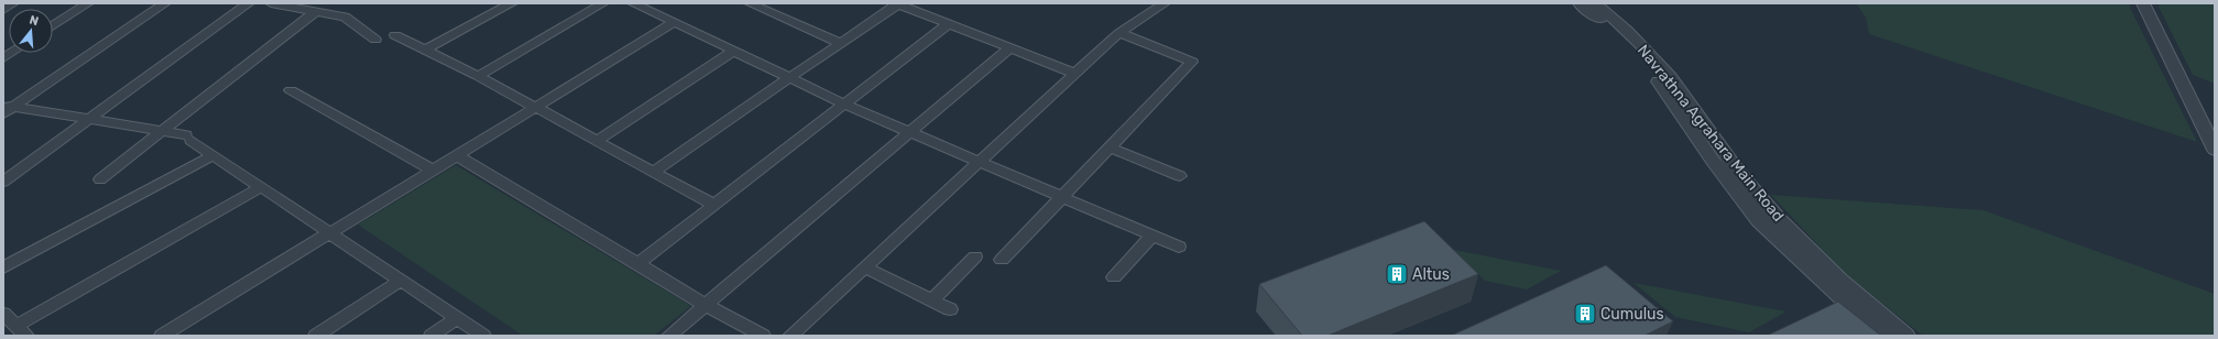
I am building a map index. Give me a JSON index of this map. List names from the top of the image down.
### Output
{
  "streets": {
    "street": ["Navrathna Agrahara Main Road"]
  },
  "places": {
    "building": ["Altus", "Cumulus"]
  },
  "north": "top"
}
